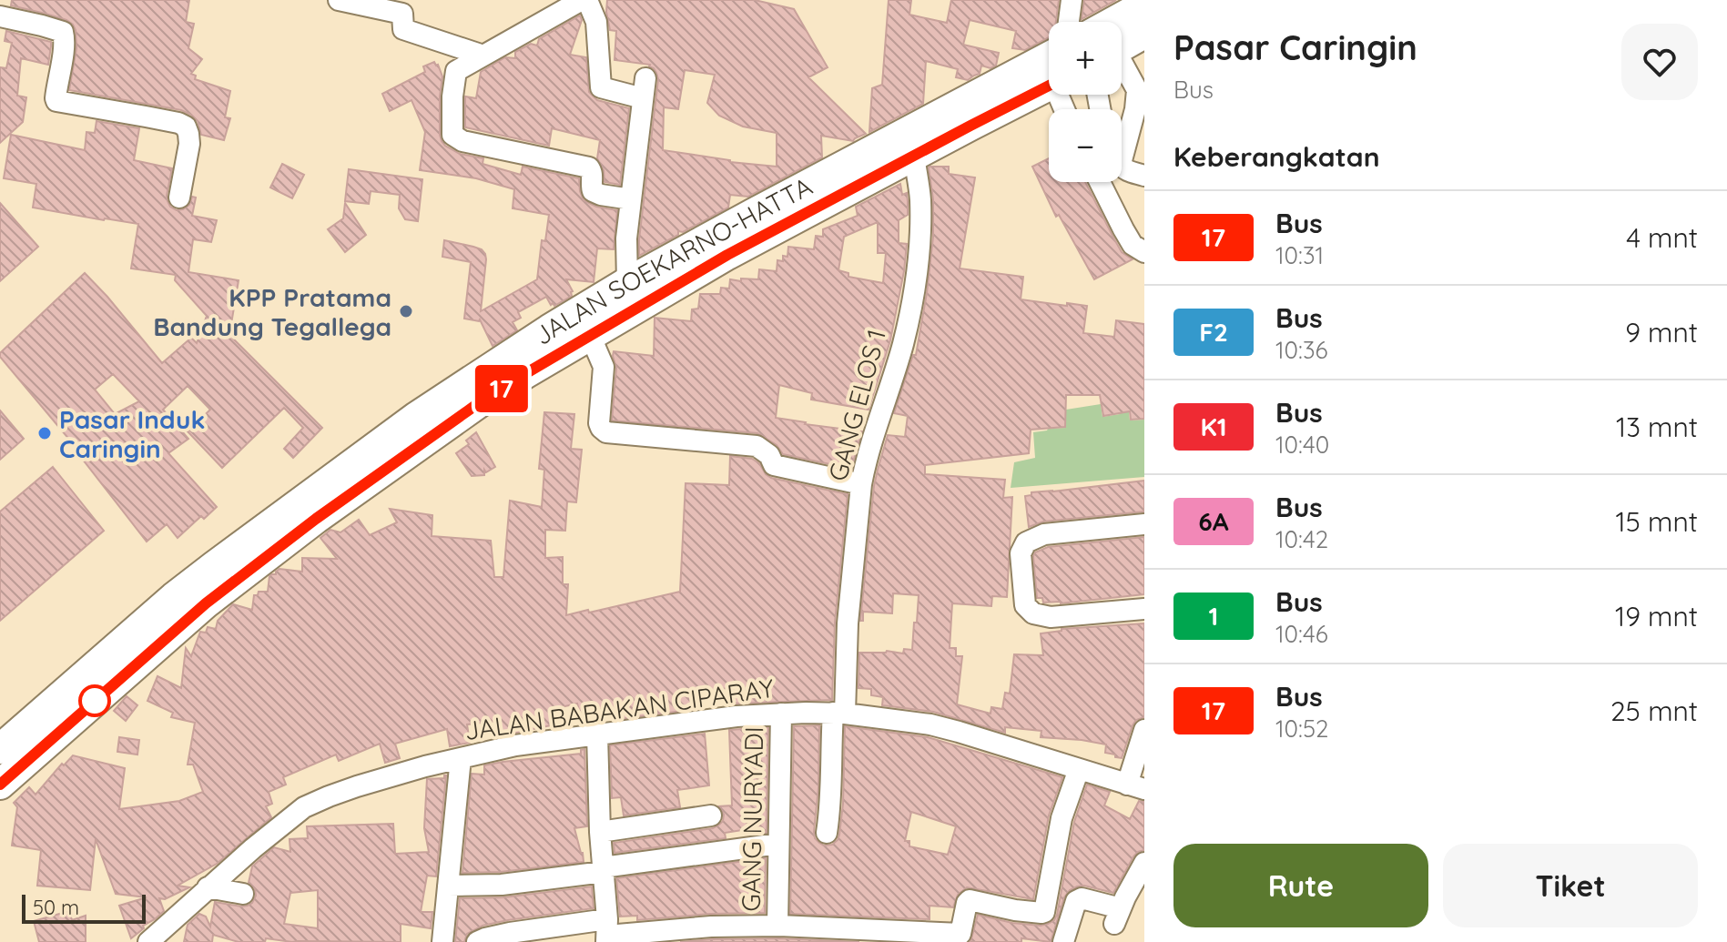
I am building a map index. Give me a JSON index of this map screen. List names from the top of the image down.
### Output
{
  "streets": {
    "highway": ["JALAN SOEKARNO-HATTA"],
    "street": ["GANG ELOS 1", "JALAN BABAKAN CIPARAY", "GANG NURYADI"]
  },
  "crossings": [
    ["JALAN SOEKARNO-HATTA", "GANG ELOS 1"],
    ["GANG ELOS 1", "JALAN BABAKAN CIPARAY"],
    ["JALAN BABAKAN CIPARAY", "GANG NURYADI"]
  ],
  "places": ["KPP Pratama Bandung Tegallega", "Pasar Induk Caringin"],
  "lines": ["bus line 17"],
  "scale_bar": "50 m",
  "page": {
    "on_map": "17",
    "heading": [
      ["Pasar Caringin", "Bus"],
      "Keberangkatan"
    ],
    "map_buttons": ["+", "−"],
    "list": [
      {
        "mark": "17",
        "name": "Bus",
        "note": "10:31",
        "value": "4 mnt"
      },
      {
        "mark": "F2",
        "name": "Bus",
        "note": "10:36",
        "value": "9 mnt"
      },
      {
        "mark": "K1",
        "name": "Bus",
        "note": "10:40",
        "value": "13 mnt"
      },
      {
        "mark": "6A",
        "name": "Bus",
        "note": "10:42",
        "value": "15 mnt"
      },
      {
        "mark": "1",
        "name": "Bus",
        "note": "10:46",
        "value": "19 mnt"
      },
      {
        "mark": "17",
        "name": "Bus",
        "note": "10:52",
        "value": "25 mnt"
      }
    ],
    "buttons": ["Rute", "Tiket"],
    "scale": "50 m"
  }
}
